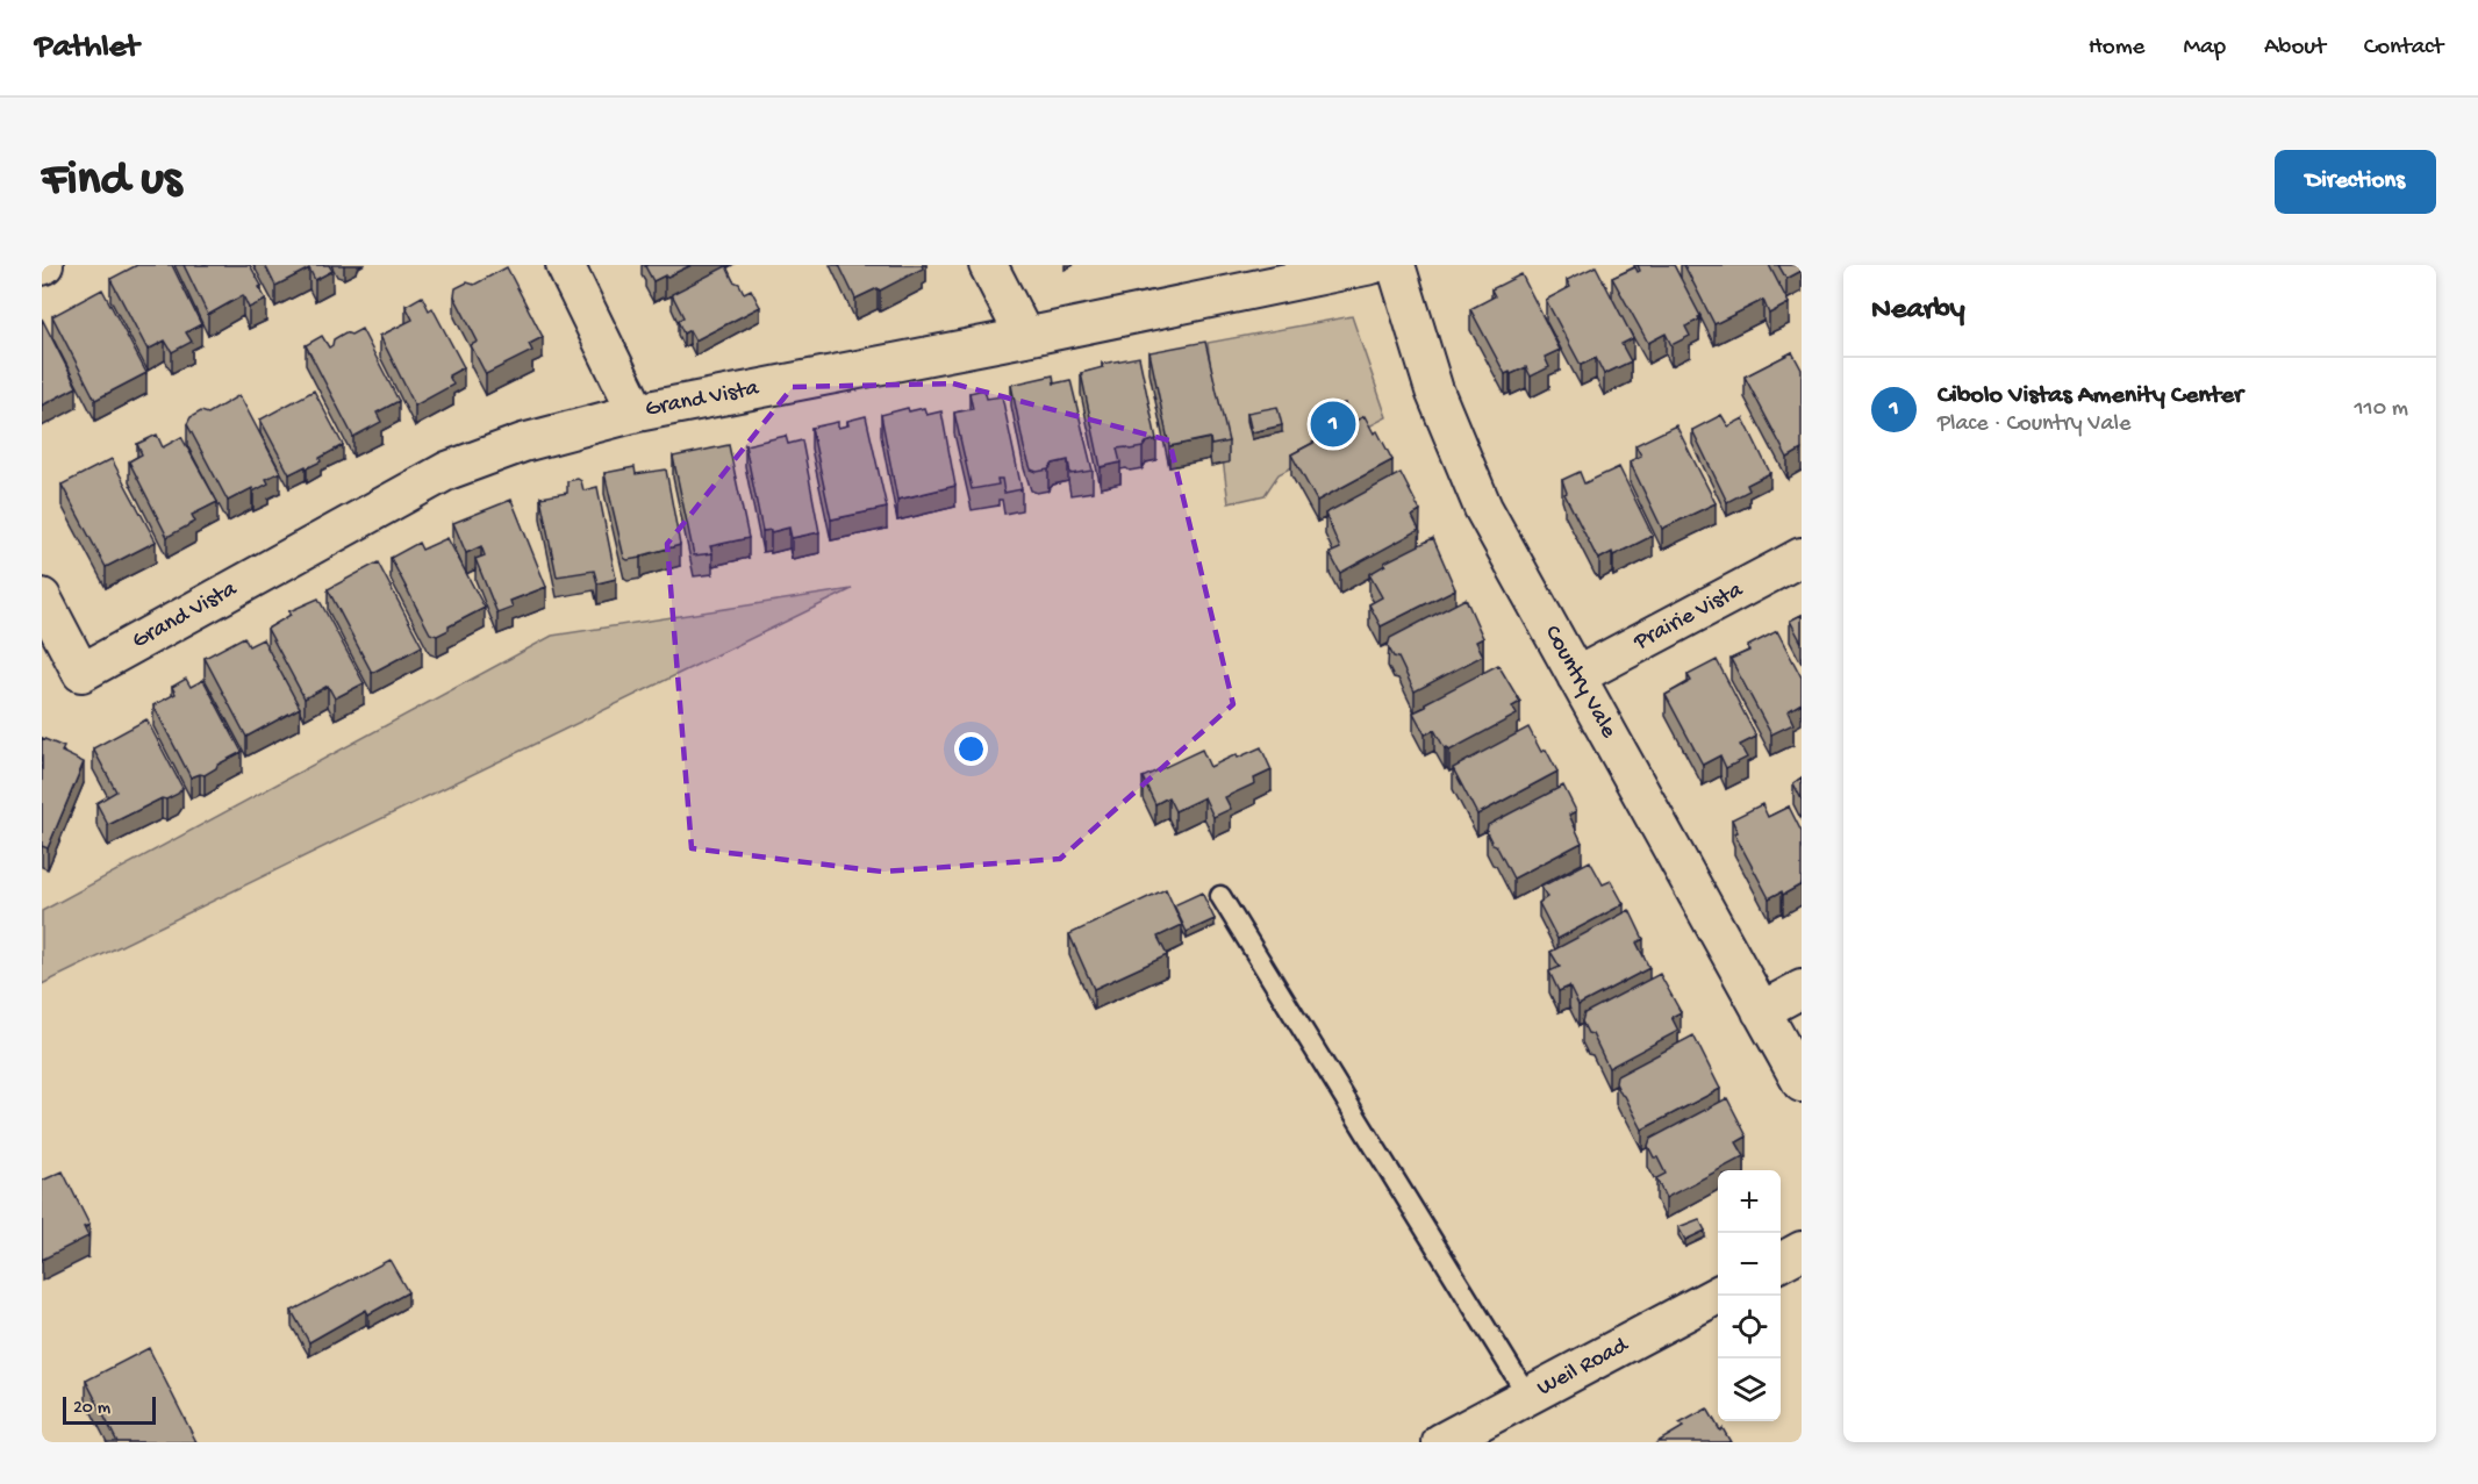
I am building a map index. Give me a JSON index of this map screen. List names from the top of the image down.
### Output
{
  "streets": {
    "street": [
      "Grand Vista",
      "Prairie Vista",
      "Country Vale",
      "Weil Road"
    ]
  },
  "crossings": [
    ["Prairie Vista", "Country Vale"]
  ],
  "scale_bar": "20 m",
  "page": {
    "header": "Pathlet",
    "nav": [
      "Home",
      "Map",
      "About",
      "Contact"
    ],
    "buttons": "Directions",
    "title": "Find us",
    "heading": "Nearby",
    "list": [
      {
        "mark": "1",
        "name": "Cibolo Vistas Amenity Center",
        "note": "Place · Country Vale",
        "value": "110 m"
      }
    ],
    "pins": "1",
    "map_buttons": ["+", "−"],
    "scale": "20 m"
  }
}
